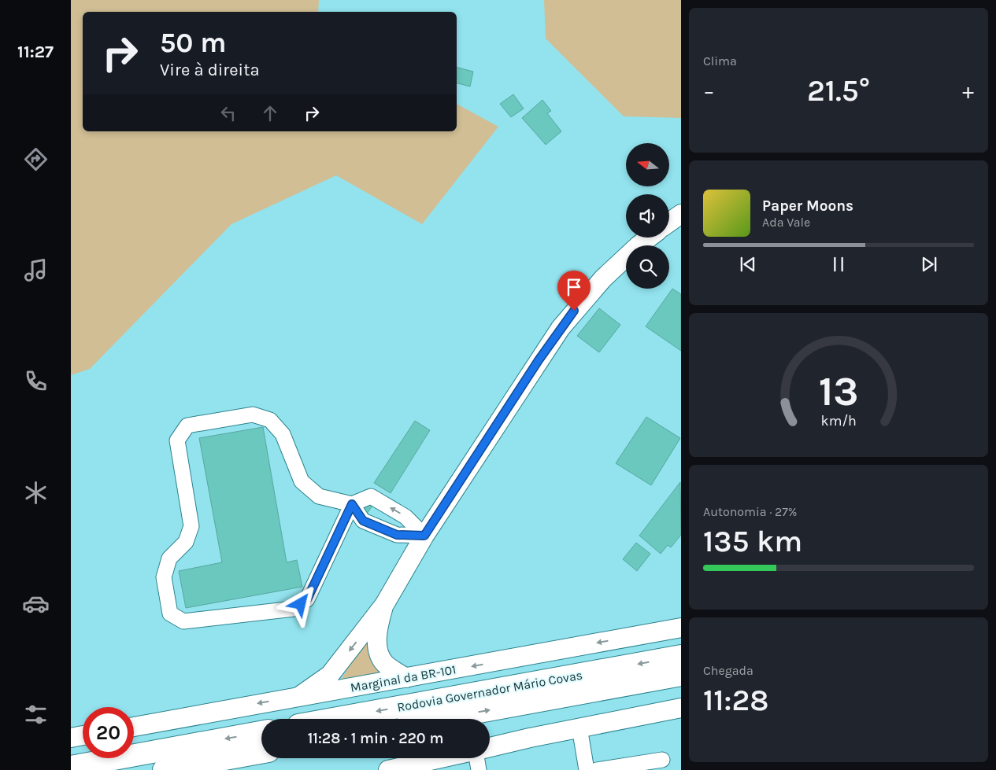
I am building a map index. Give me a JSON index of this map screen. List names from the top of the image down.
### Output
{
  "streets": {
    "highway": ["Rodovia Governador Mário Covas"],
    "main road": ["Marginal da BR-101"]
  },
  "north": "left",
  "page": {
    "tabs": "11:27",
    "tile": [
      "Clima",
      ["Autonomia · 27%", "135 km"],
      ["Chegada", "11:28"]
    ],
    "turn": ["50 m", "Vire à direita"],
    "heat": ["−", "21.5°", "+"],
    "song": ["Paper Moons", "Ada Vale"],
    "limit": "20",
    "trip": "11:28 · 1 min · 220 m",
    "gauge": ["13", "km/h"]
  }
}
